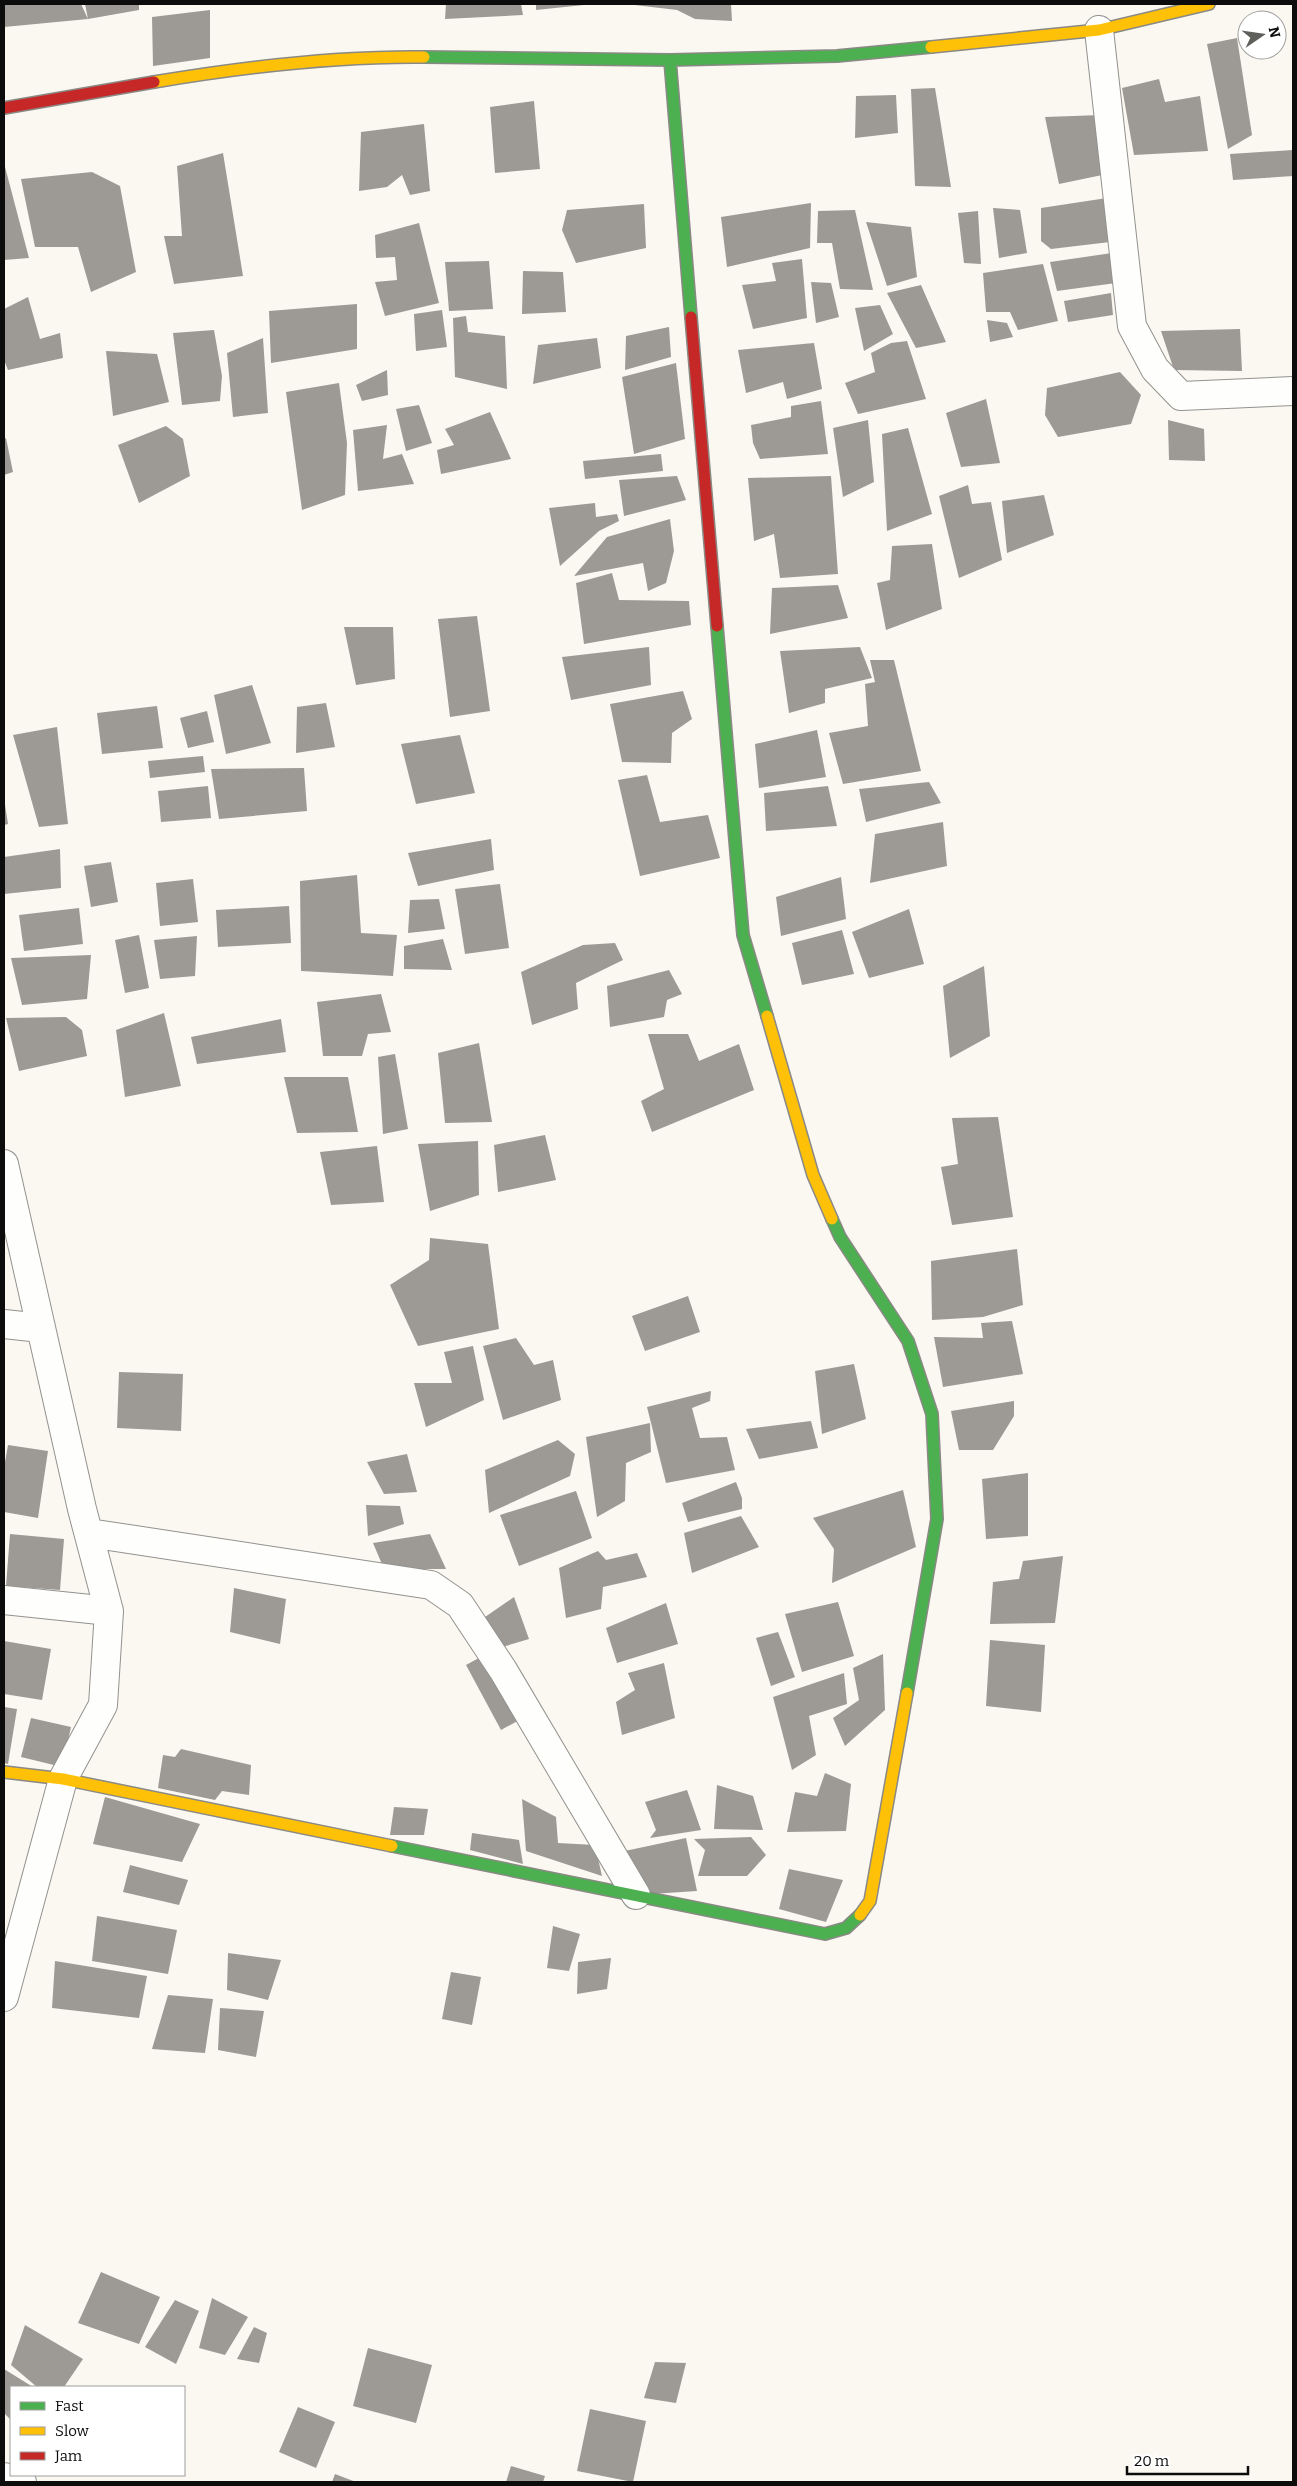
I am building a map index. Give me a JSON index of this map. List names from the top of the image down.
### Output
{
  "legend": ["Fast", "Slow", "Jam"],
  "scale_bar": "20 m",
  "north": "right"
}
